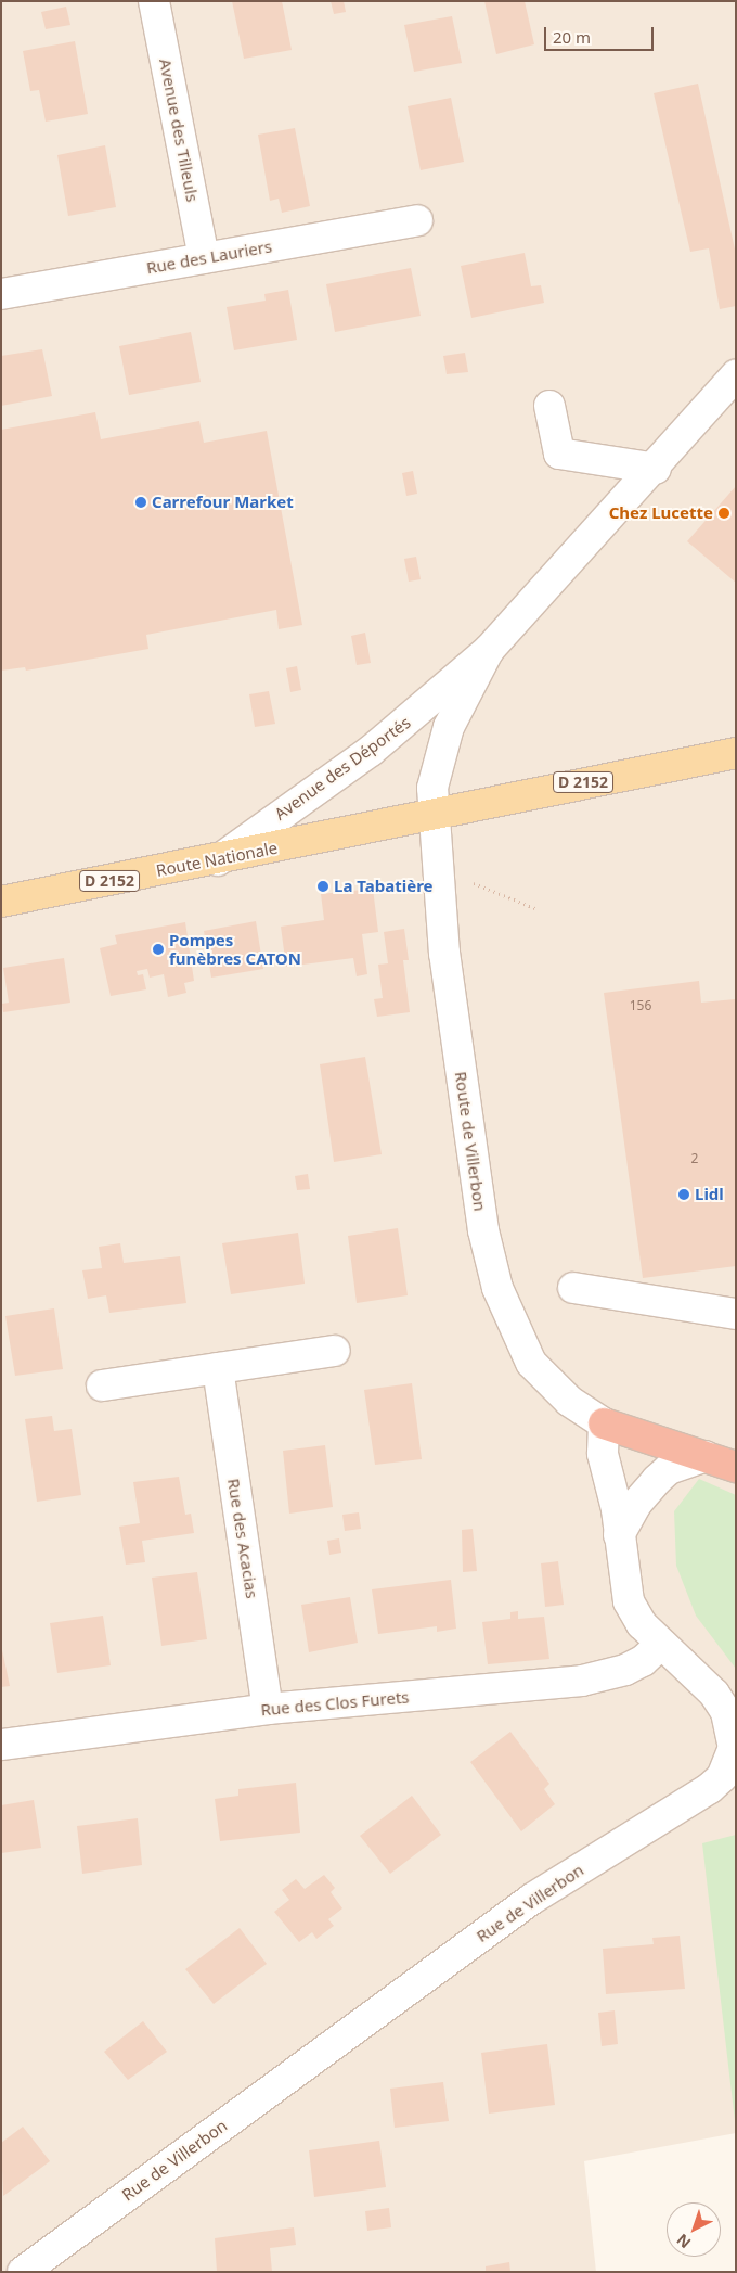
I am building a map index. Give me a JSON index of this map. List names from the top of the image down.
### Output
{
  "streets": {
    "main road": ["D 2152", "Route Nationale"],
    "street": [
      "Avenue des Tilleuls",
      "Rue des Lauriers",
      "Avenue des Déportés",
      "Route de Villerbon",
      "Rue des Acacias",
      "Rue des Clos Furets",
      "Rue de Villerbon"
    ]
  },
  "crossings": [
    ["Avenue des Tilleuls", "Rue des Lauriers"],
    ["Avenue des Déportés", "D 2152"],
    ["Avenue des Déportés", "Route Nationale"],
    ["Avenue des Déportés", "Route de Villerbon"],
    ["D 2152", "Route Nationale"],
    ["D 2152", "Route de Villerbon"],
    ["Route Nationale", "Route de Villerbon"],
    ["Route de Villerbon", "Rue de Villerbon"],
    ["Rue des Acacias", "Rue des Clos Furets"],
    ["Rue des Clos Furets", "Rue de Villerbon"]
  ],
  "places": [
    "Carrefour Market",
    "Chez Lucette",
    "La Tabatière",
    "Pompes funèbres CATON",
    "Lidl"
  ],
  "house_numbers": ["156", "2"],
  "scale_bar": "20 m",
  "north": "bottom left"
}
